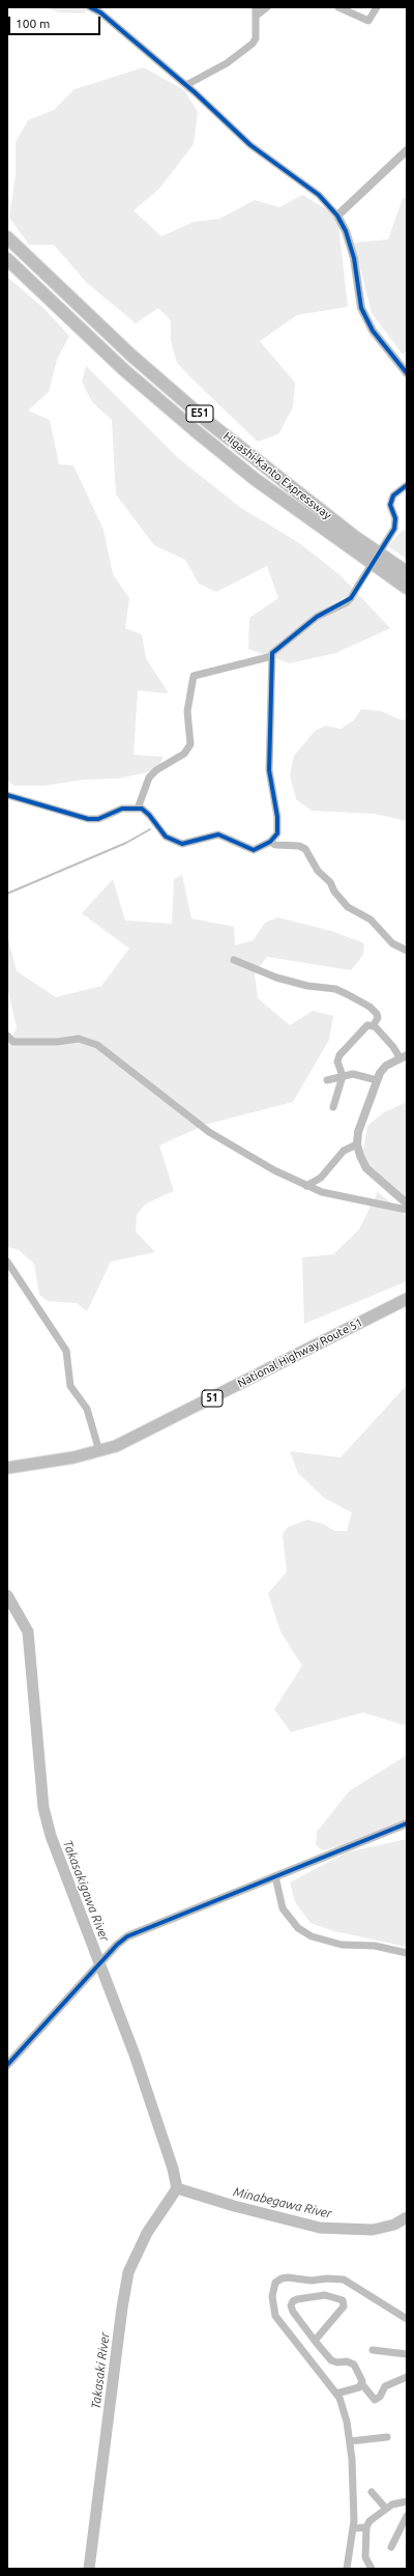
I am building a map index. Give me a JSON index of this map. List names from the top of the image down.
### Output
{
  "streets": {
    "highway": [
      "E51",
      "Higashi-Kanto Expressway",
      "National Highway Route 51",
      "51"
    ]
  },
  "water": ["Takasakigawa River", "Minabegawa River", "Takasaki River"],
  "scale_bar": "100 m"
}
